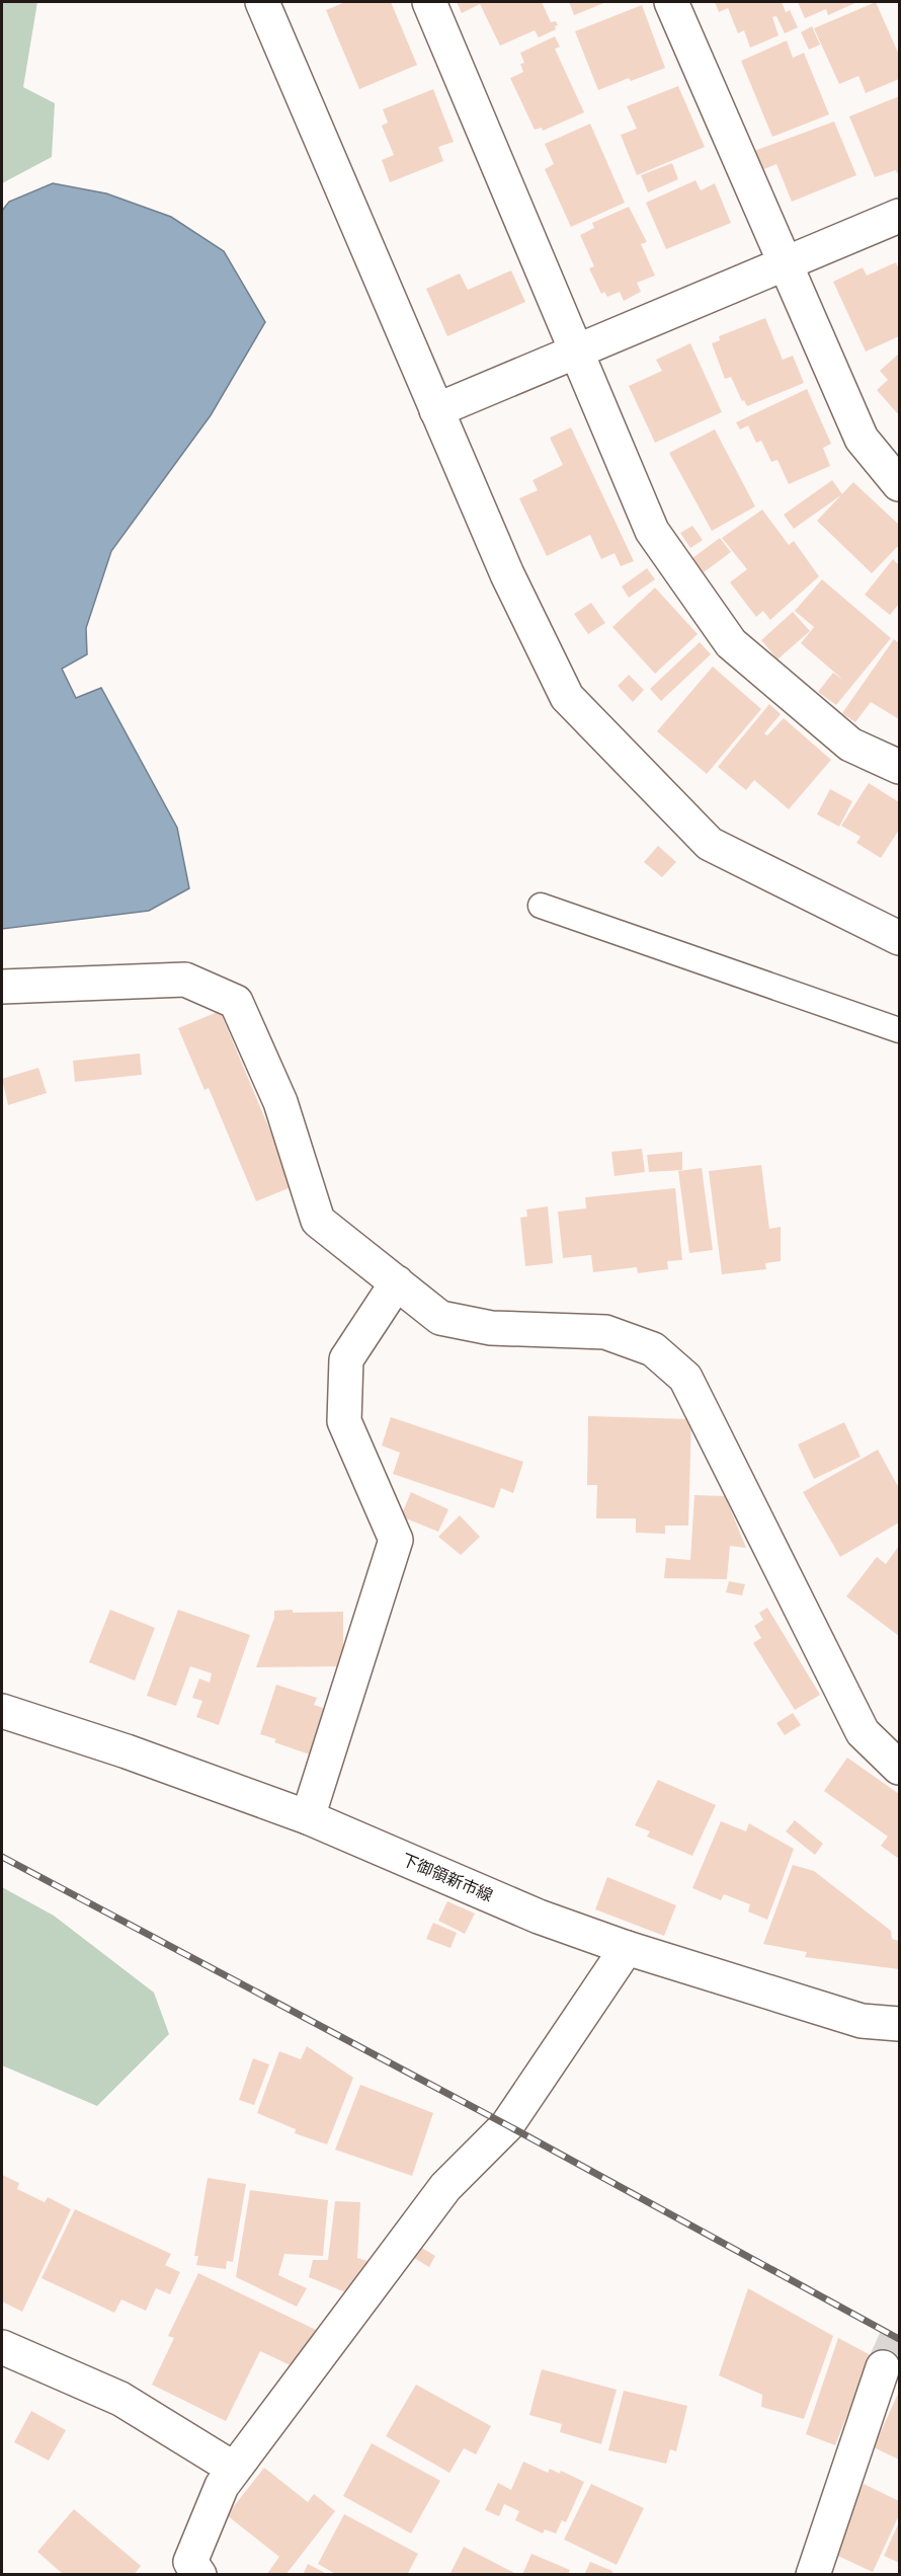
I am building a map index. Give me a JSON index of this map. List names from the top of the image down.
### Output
{
  "streets": {
    "street": ["下御領新市線"]
  }
}
